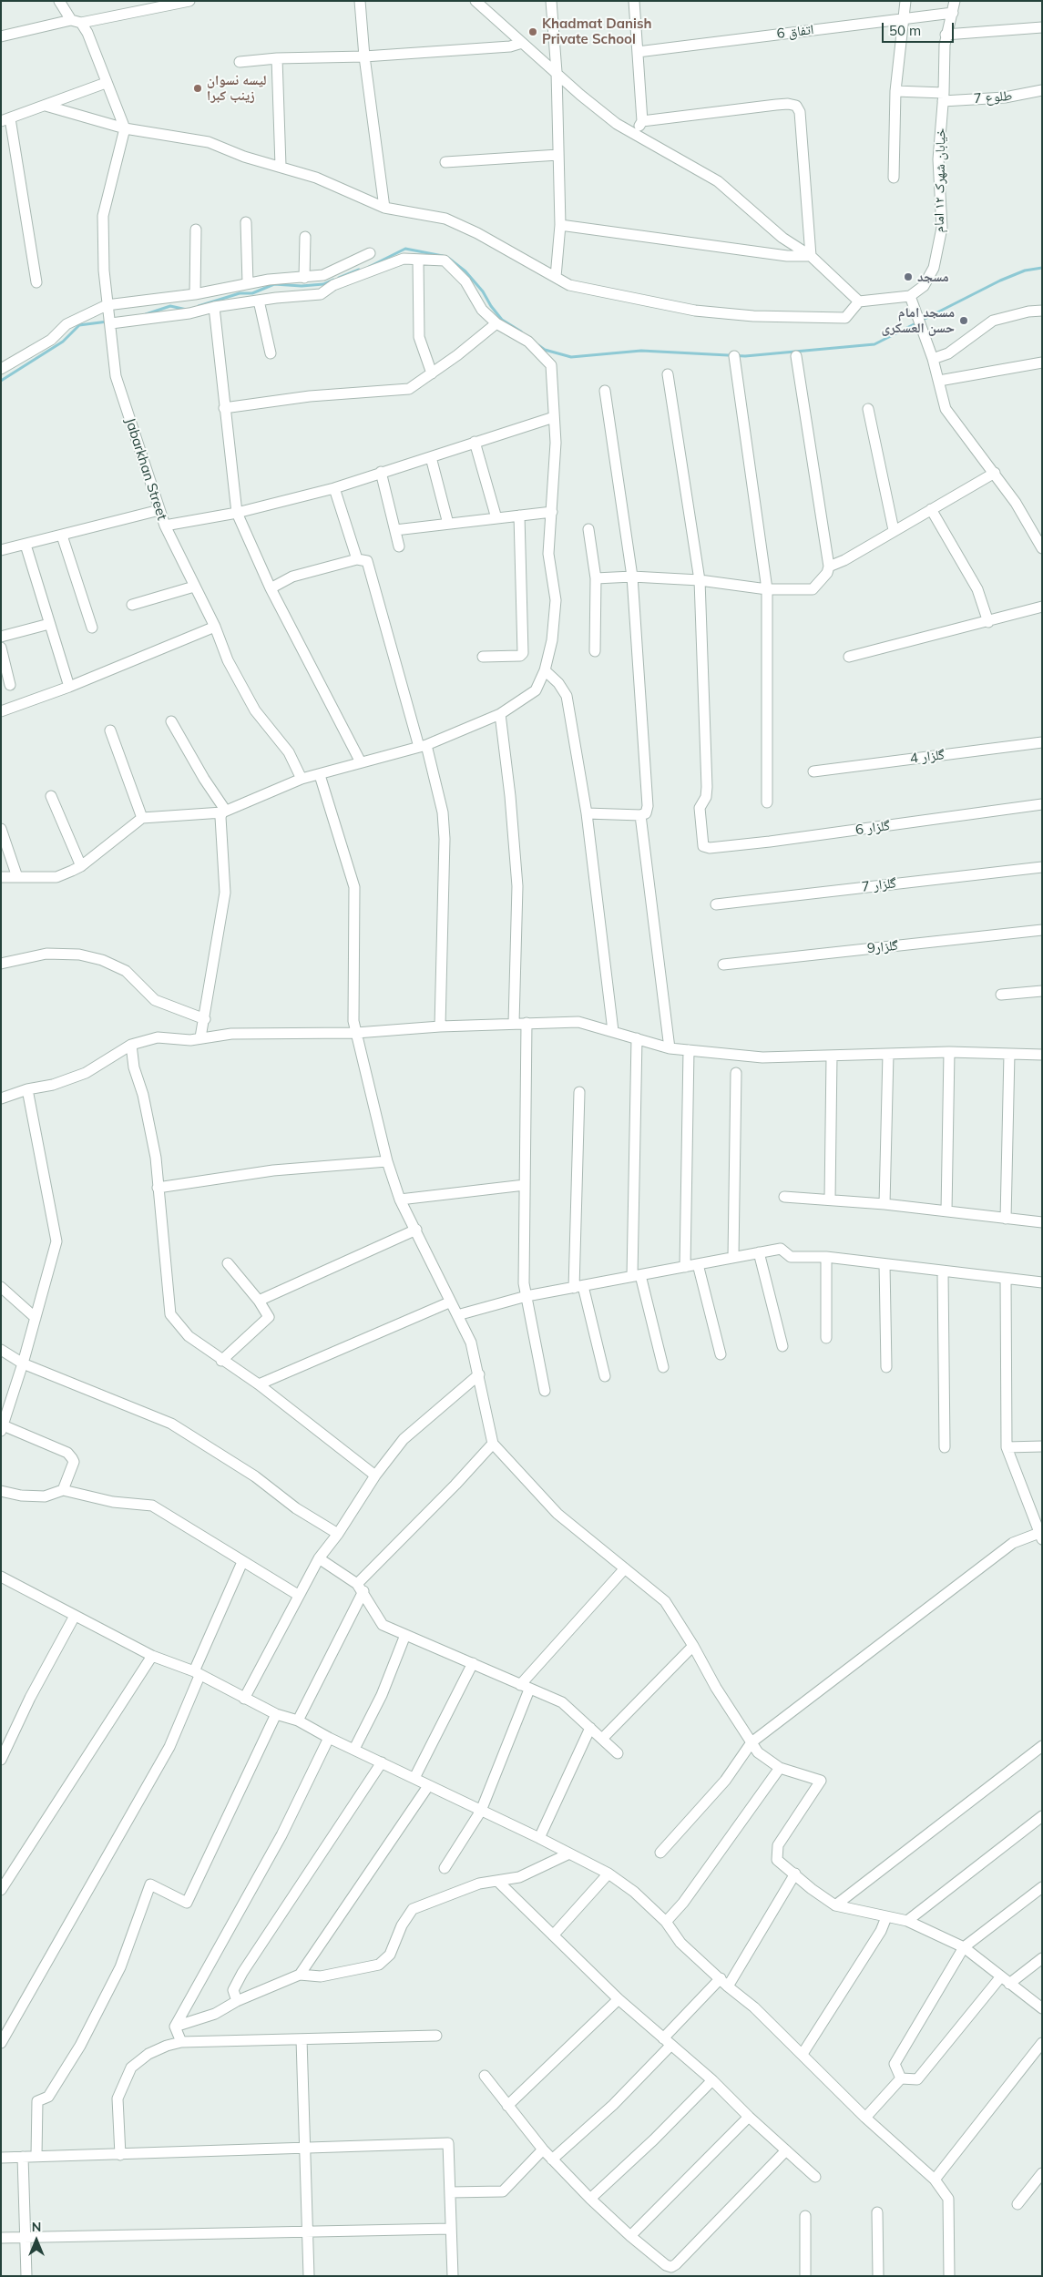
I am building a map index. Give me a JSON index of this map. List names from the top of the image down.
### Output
{
  "streets": {
    "street": [
      "اتفاق 6",
      "طلوع 7",
      "خیابان شهرک ۱۲ امام",
      "Jabarkhan Street",
      "گلزار 4",
      "گلزار 6",
      "گلزار 7",
      "گلزار9"
    ]
  },
  "crossings": [
    ["اتفاق 6", "خیابان شهرک ۱۲ امام"],
    ["طلوع 7", "خیابان شهرک ۱۲ امام"]
  ],
  "places": [
    "Khadmat Danish Private School",
    "لیسه نسوان زینب کبرا",
    "مسجد",
    "مسجد امام حسن العسکری"
  ],
  "scale_bar": "50 m",
  "north": "top"
}
